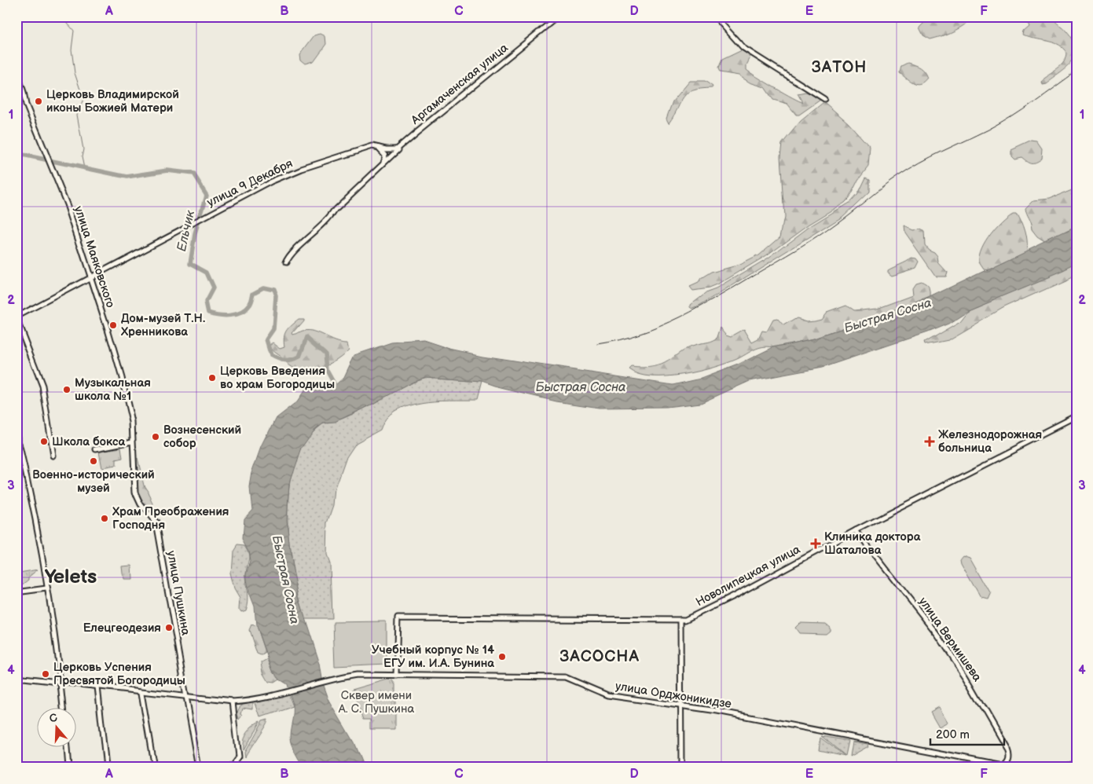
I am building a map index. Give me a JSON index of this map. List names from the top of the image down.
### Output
{
  "streets": {
    "street": [
      "Аргамаченская улица",
      "улица 9 Декабря",
      "улица Маяковского",
      "Новолипецкая улица",
      "улица Пушкина",
      "улица Вермишева",
      "улица Орджоникидзе"
    ]
  },
  "crossings": [
    ["Аргамаченская улица", "улица 9 Декабря"],
    ["улица 9 Декабря", "улица Маяковского"],
    ["улица Маяковского", "улица Пушкина"],
    ["Новолипецкая улица", "улица Вермишева"],
    ["Новолипецкая улица", "улица Орджоникидзе"],
    ["улица Пушкина", "улица Орджоникидзе"],
    ["улица Вермишева", "улица Орджоникидзе"]
  ],
  "districts": ["ЗАТОН", "Yelets", "ЗАСОСНА"],
  "water": ["Ельчик", "Быстрая Сосна"],
  "parks": ["Сквер имени А. С. Пушкина"],
  "places": {
    "other": [
      "Церковь Владимирской иконы Божией Матери",
      "Дом-музей Т.Н. Хренникова",
      "Церковь Введения во храм Богородицы",
      "Музыкальная школа №1",
      "Вознесенский собор",
      "Школа бокса",
      "Военно-исторический музей",
      "Храм Преображения Господня",
      "Елецгеодезия",
      "Учебный корпус № 14 ЕГУ им. И.А. Бунина",
      "Церковь Успения Пресвятой Богородицы"
    ],
    "health": ["Железнодорожная больница", "Клиника доктора Шаталова"]
  },
  "scale_bar": "200 m",
  "north": "top",
  "grid": {
    "columns": [
      "A",
      "B",
      "C",
      "D",
      "E",
      "F"
    ],
    "rows": [
      "1",
      "2",
      "3",
      "4"
    ]
  }
}
